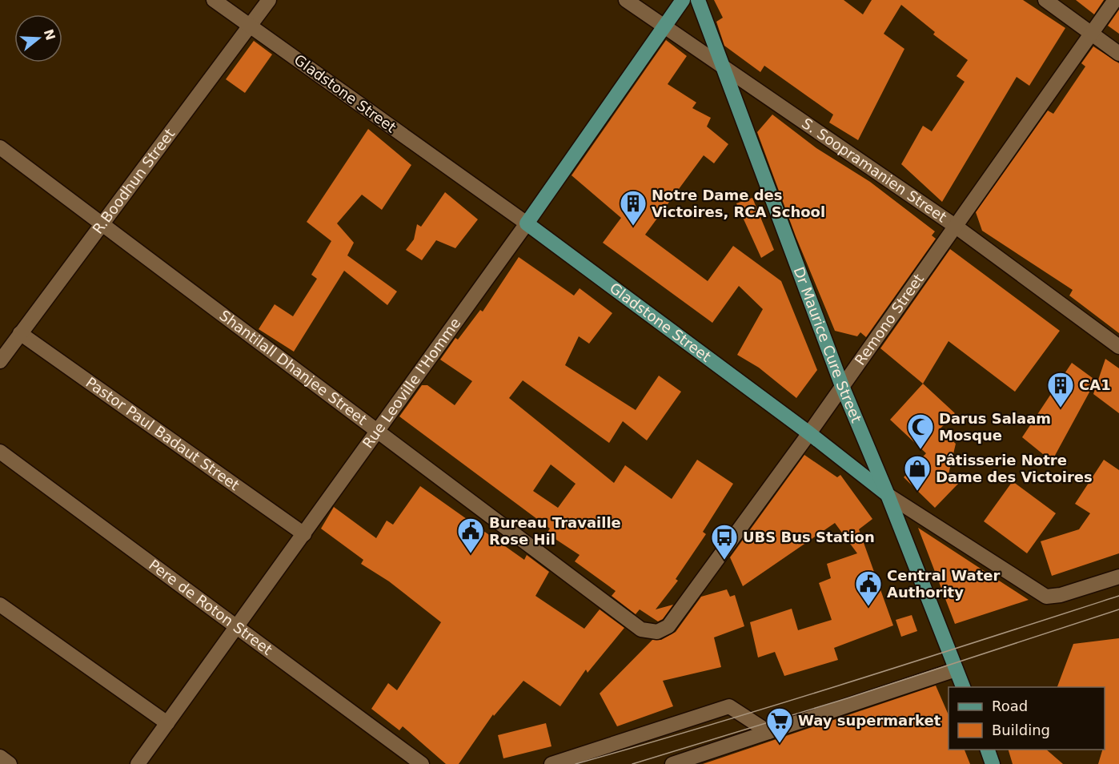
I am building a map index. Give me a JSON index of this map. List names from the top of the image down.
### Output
{
  "streets": {
    "main road": ["Gladstone Street", "Dr Maurice Cure Street", "Rue Leoville l'Homme"],
    "street": [
      "S. Soopramanien Street",
      "R.Boodhun Street",
      "Remono Street",
      "Shantilall Dhanjee Street",
      "Pastor Paul Badaut Street",
      "Pere de Roton Street"
    ]
  },
  "crossings": [
    ["Gladstone Street", "R.Boodhun Street"],
    ["Gladstone Street", "Remono Street"],
    ["Gladstone Street", "Dr Maurice Cure Street"],
    ["Gladstone Street", "Rue Leoville l'Homme"],
    ["S. Soopramanien Street", "Remono Street"],
    ["S. Soopramanien Street", "Dr Maurice Cure Street"],
    ["S. Soopramanien Street", "Rue Leoville l'Homme"],
    ["R.Boodhun Street", "Shantilall Dhanjee Street"],
    ["R.Boodhun Street", "Pastor Paul Badaut Street"],
    ["Remono Street", "Dr Maurice Cure Street"],
    ["Remono Street", "Shantilall Dhanjee Street"],
    ["Shantilall Dhanjee Street", "Rue Leoville l'Homme"],
    ["Rue Leoville l'Homme", "Pastor Paul Badaut Street"],
    ["Rue Leoville l'Homme", "Pere de Roton Street"]
  ],
  "places": {
    "building": ["Notre Dame des Victoires, RCA School", "CA1"],
    "mosque": ["Darus Salaam Mosque"],
    "shop": ["Pâtisserie Notre Dame des Victoires"],
    "public building": ["Bureau Travaille Rose Hil", "Central Water Authority"],
    "bus stop": ["UBS Bus Station"],
    "supermarket": ["Way supermarket"]
  },
  "legend": ["Road", "Building"],
  "north": "right"
}
